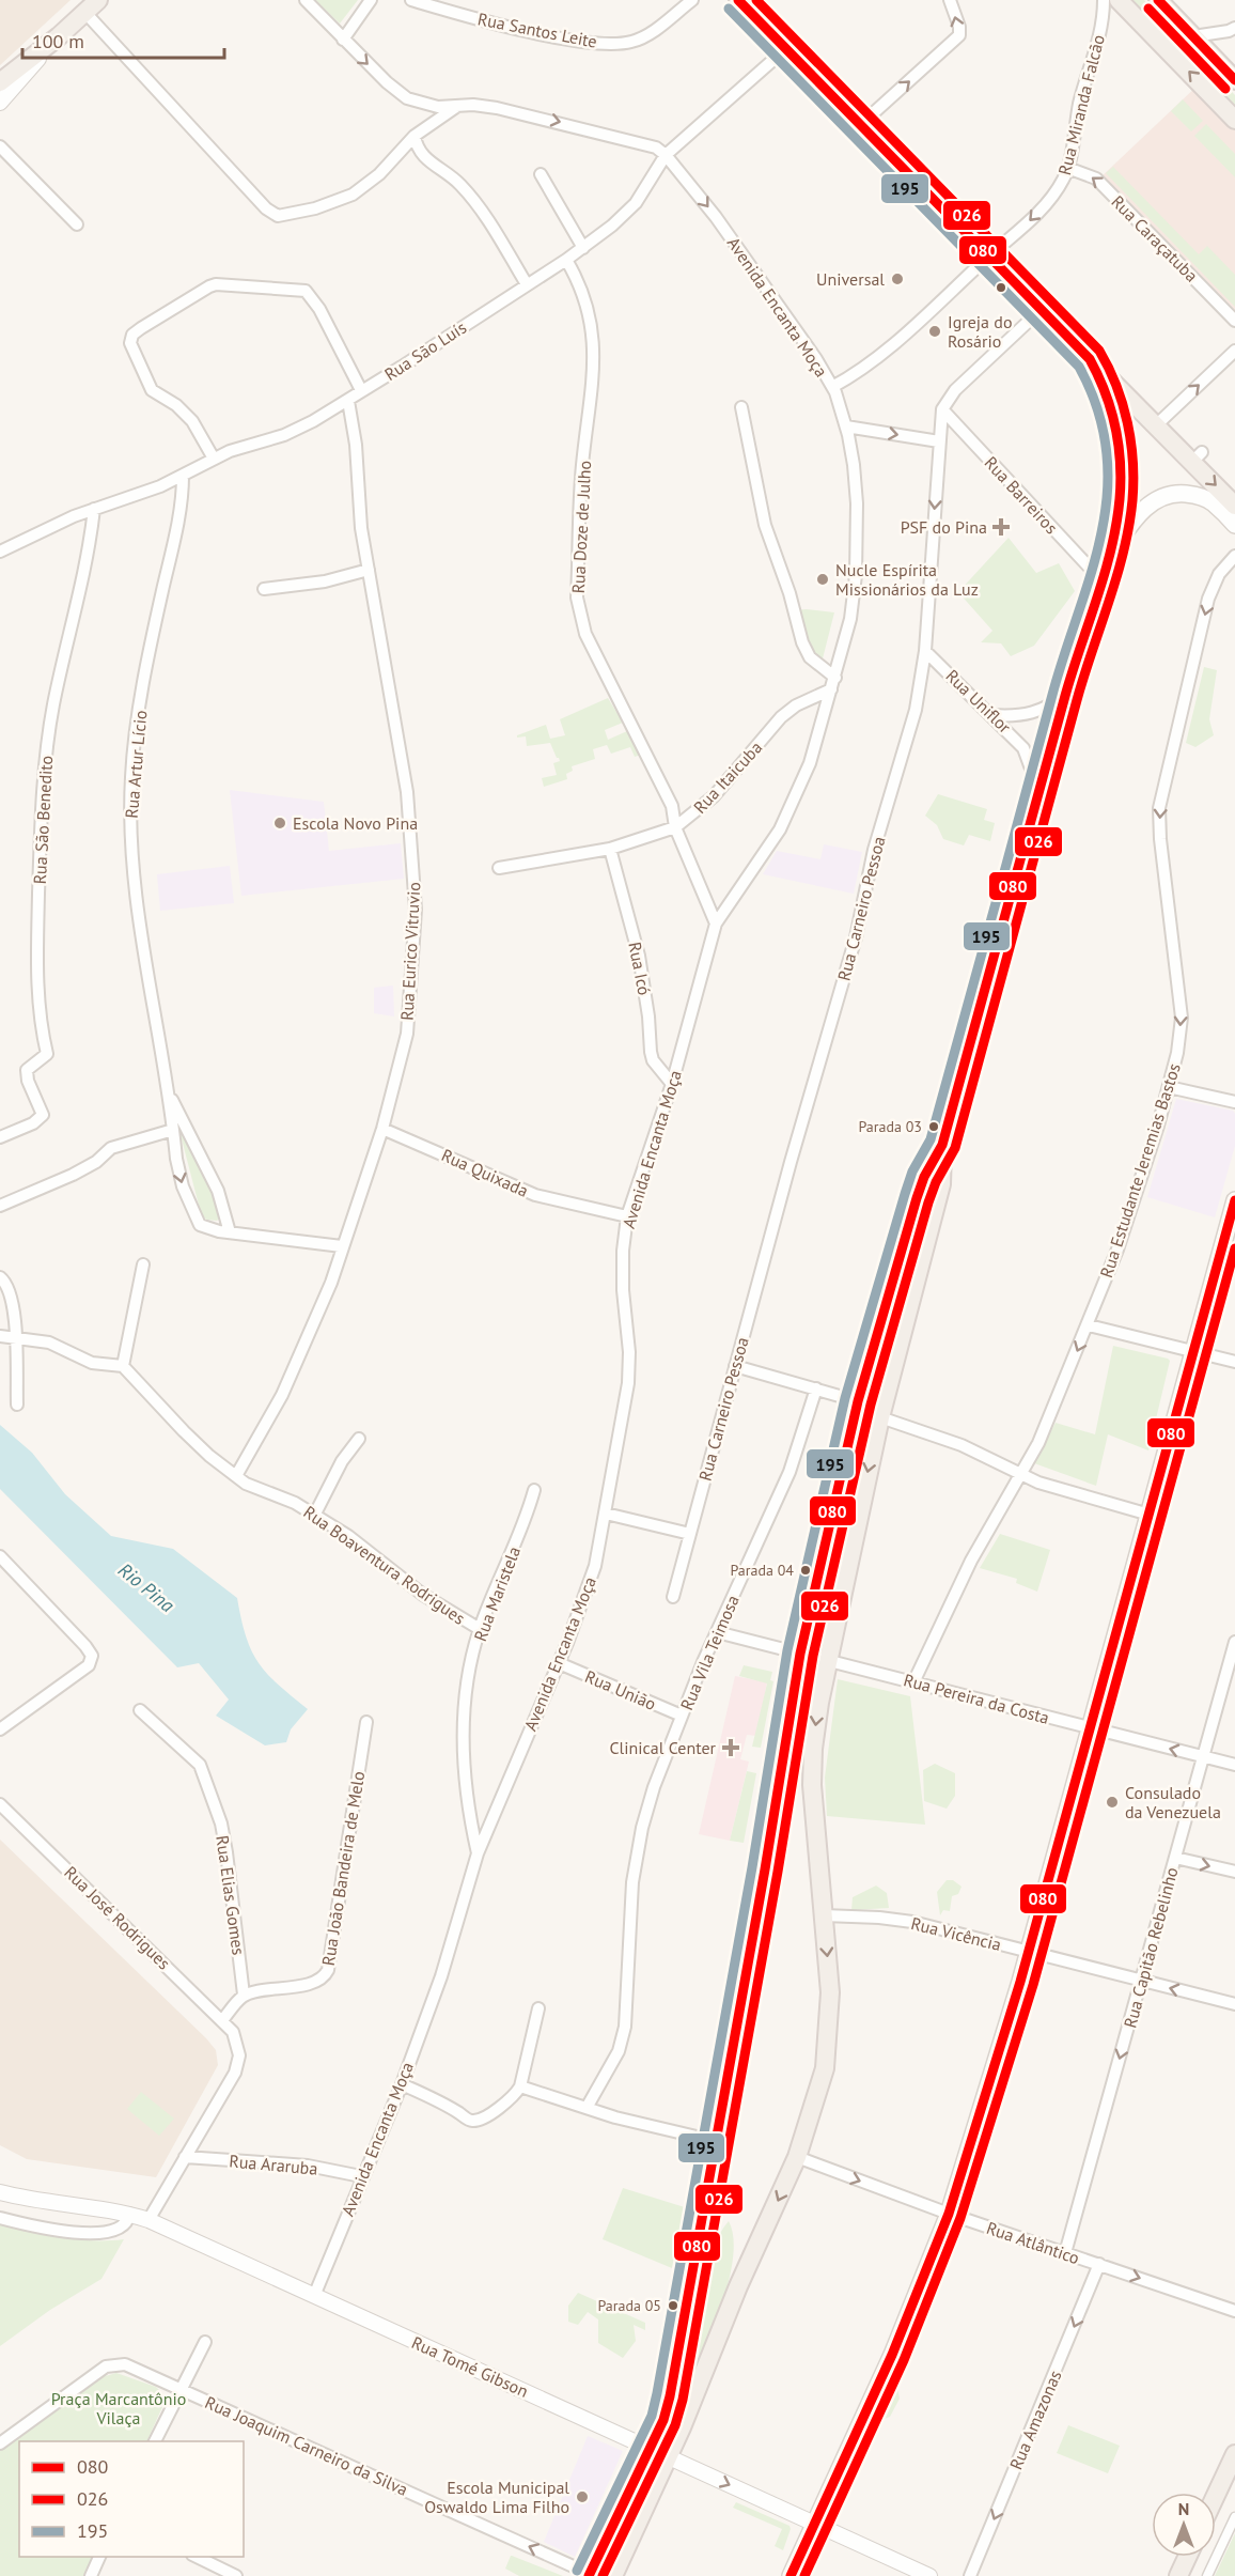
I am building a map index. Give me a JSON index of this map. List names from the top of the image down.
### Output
{
  "streets": {
    "street": [
      "Rua Santos Leite",
      "Rua Miranda Falcão",
      "Rua Caraçatuba",
      "Avenida Encanta Moça",
      "Rua São Luís",
      "Rua Barreiros",
      "Rua Doze de Julho",
      "Rua Uniflor",
      "Rua Artur Lício",
      "Rua Itaicuba",
      "Rua São Benedito",
      "Rua Carneiro Pessoa",
      "Rua Eurico Vitruvio",
      "Rua Icó",
      "Rua Estudante Jeremias Bastos",
      "Rua Quixada",
      "Rua Boaventura Rodrigues",
      "Rua Maristela",
      "Rua Vila Teimosa",
      "Rua União",
      "Rua Pereira da Costa",
      "Rua João Bandeira de Melo",
      "Rua Elias Gomes",
      "Rua José Rodrigues",
      "Rua Vicência",
      "Rua Capitão Rebelinho",
      "Rua Araruba",
      "Rua Atlântico",
      "Rua Tomé Gibson",
      "Rua Amazonas",
      "Rua Joaquim Carneiro da Silva"
    ]
  },
  "crossings": [
    ["Rua Miranda Falcão", "Rua Caraçatuba"],
    ["Rua Miranda Falcão", "Avenida Encanta Moça"],
    ["Avenida Encanta Moça", "Rua São Luís"],
    ["Avenida Encanta Moça", "Rua Doze de Julho"],
    ["Avenida Encanta Moça", "Rua Itaicuba"],
    ["Avenida Encanta Moça", "Rua Icó"],
    ["Avenida Encanta Moça", "Rua Quixada"],
    ["Avenida Encanta Moça", "Rua Maristela"],
    ["Avenida Encanta Moça", "Rua União"],
    ["Avenida Encanta Moça", "Rua Araruba"],
    ["Avenida Encanta Moça", "Rua Tomé Gibson"],
    ["Rua São Luís", "Rua Doze de Julho"],
    ["Rua São Luís", "Rua Artur Lício"],
    ["Rua São Luís", "Rua São Benedito"],
    ["Rua São Luís", "Rua Eurico Vitruvio"],
    ["Rua Barreiros", "Rua Carneiro Pessoa"],
    ["Rua Doze de Julho", "Rua Itaicuba"],
    ["Rua Uniflor", "Rua Carneiro Pessoa"],
    ["Rua Artur Lício", "Rua Eurico Vitruvio"],
    ["Rua Itaicuba", "Rua Icó"],
    ["Rua Eurico Vitruvio", "Rua Quixada"],
    ["Rua Eurico Vitruvio", "Rua Boaventura Rodrigues"],
    ["Rua Estudante Jeremias Bastos", "Rua Pereira da Costa"],
    ["Rua Boaventura Rodrigues", "Rua Maristela"],
    ["Rua Vila Teimosa", "Rua União"],
    ["Rua Vila Teimosa", "Rua Pereira da Costa"],
    ["Rua Pereira da Costa", "Rua Capitão Rebelinho"],
    ["Rua João Bandeira de Melo", "Rua Elias Gomes"],
    ["Rua José Rodrigues", "Rua Araruba"],
    ["Rua Vicência", "Rua Capitão Rebelinho"],
    ["Rua Capitão Rebelinho", "Rua Atlântico"],
    ["Rua Atlântico", "Rua Amazonas"]
  ],
  "one_way": [
    "Rua Caraçatuba",
    "Rua Estudante Jeremias Bastos",
    "Rua Capitão Rebelinho",
    "Rua Atlântico",
    "Rua Amazonas",
    "Rua Joaquim Carneiro da Silva"
  ],
  "water": ["Rio Pina"],
  "parks": ["Praça Marcantônio Vilaça"],
  "places": {
    "other": [
      "Universal",
      "Igreja do Rosário",
      "Nucle Espírita Missionários da Luz",
      "Escola Novo Pina",
      "Parada 03",
      "Parada 04",
      "Consulado da Venezuela",
      "Parada 05",
      "Escola Municipal Oswaldo Lima Filho"
    ],
    "health": ["PSF do Pina", "Clinical Center"]
  },
  "lines": ["transit line 080", "transit line 026", "transit line 195"],
  "legend": ["080", "026", "195"],
  "scale_bar": "100 m",
  "north": "top"
}
